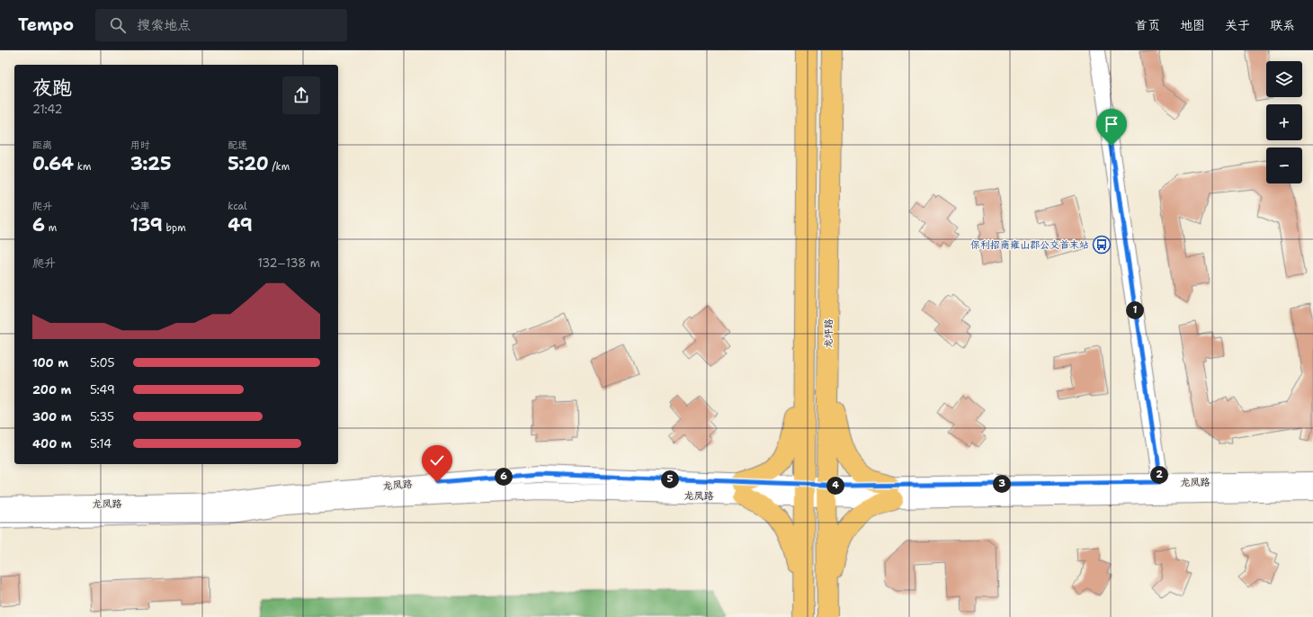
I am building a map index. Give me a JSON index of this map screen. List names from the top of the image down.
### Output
{
  "streets": {
    "main road": ["龙坪路"],
    "street": ["龙凤路"]
  },
  "crossings": [
    ["龙坪路", "龙凤路"]
  ],
  "places": {
    "bus stop": ["保利招商雍山郡公交首末站"]
  },
  "page": {
    "header": "Tempo",
    "search": "搜索地点",
    "nav": [
      "首页",
      "地图",
      "关于",
      "联系"
    ],
    "map_buttons": ["+", "−"],
    "heading": ["夜跑", "21:42"],
    "stats": [
      ["距离", "0.64 km"],
      ["用时", "3:25"],
      ["配速", "5:20 /km"],
      ["爬升", "6 m"],
      ["心率", "139 bpm"],
      ["kcal", "49"]
    ],
    "chart": ["爬升", "132–138 m"],
    "pins": [
      "1",
      "2",
      "6",
      "5",
      "3",
      "4"
    ],
    "list": [
      {
        "name": "100 m",
        "note": "5:05"
      },
      {
        "name": "200 m",
        "note": "5:49"
      },
      {
        "name": "300 m",
        "note": "5:35"
      },
      {
        "name": "400 m",
        "note": "5:14"
      }
    ]
  }
}
